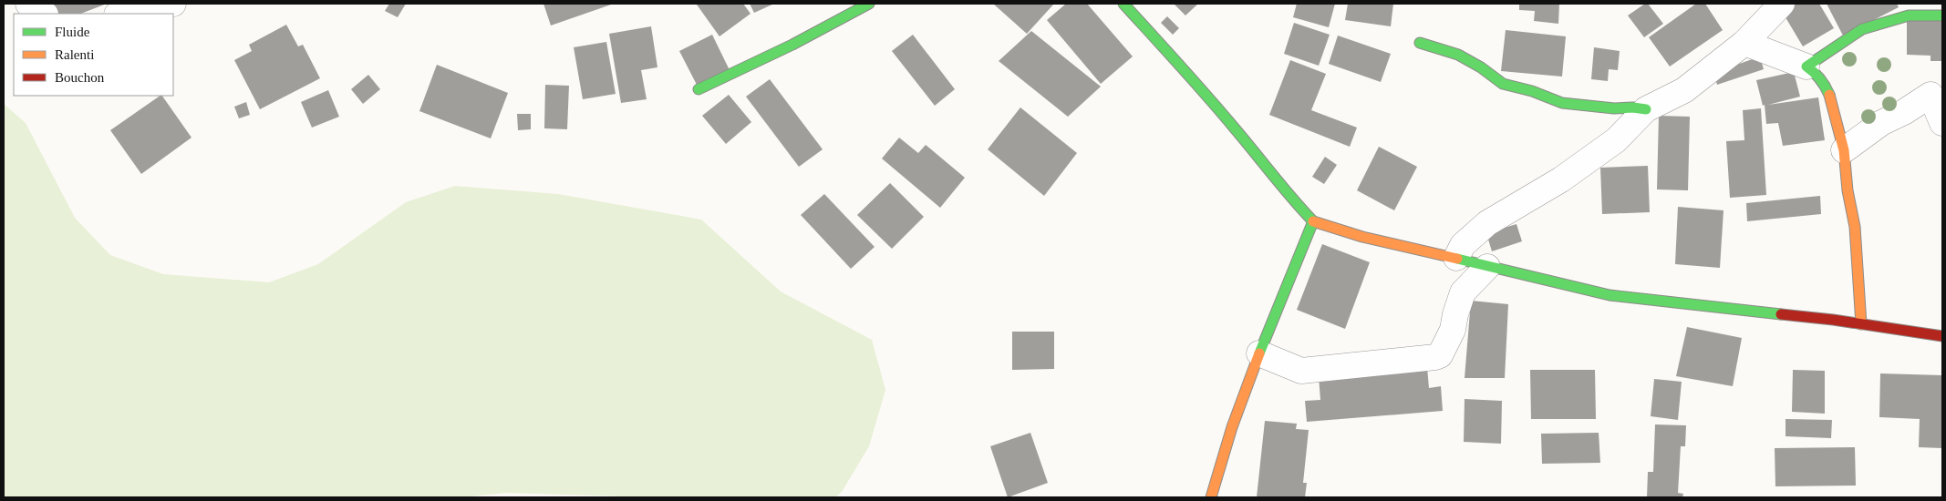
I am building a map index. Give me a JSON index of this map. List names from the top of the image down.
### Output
{
  "legend": ["Fluide", "Ralenti", "Bouchon"]
}
